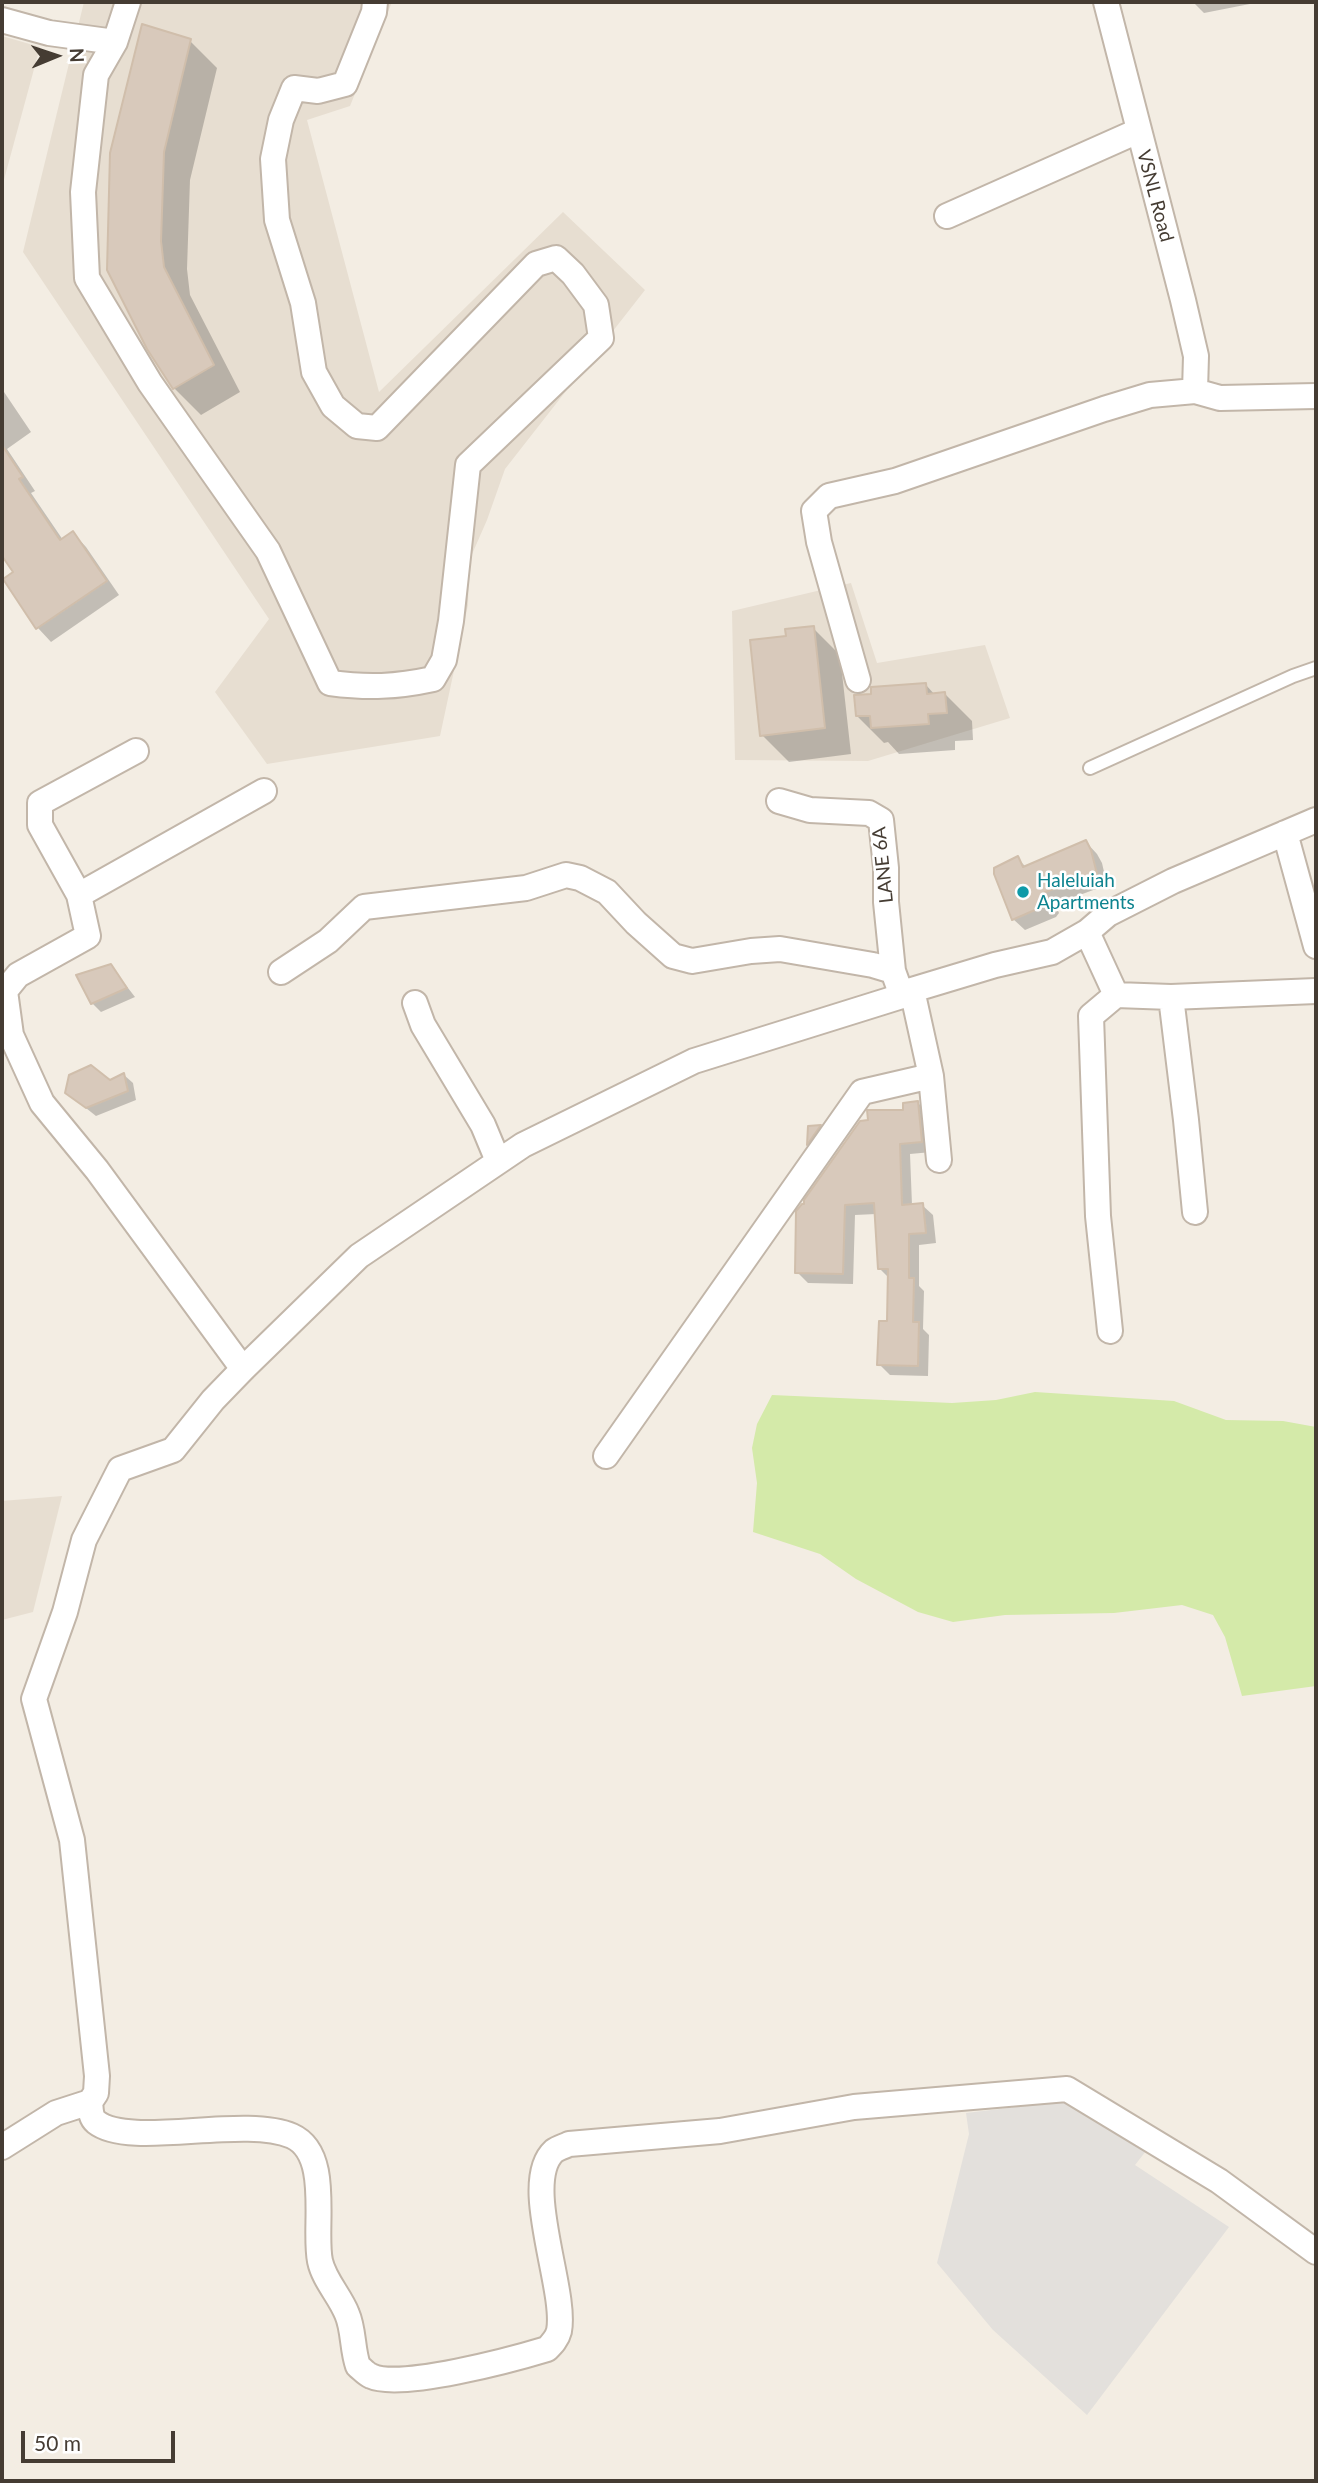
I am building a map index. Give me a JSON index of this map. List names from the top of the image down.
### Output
{
  "streets": {
    "street": ["VSNL Road", "LANE 6A"]
  },
  "places": ["Haleluiah Apartments"],
  "scale_bar": "50 m",
  "north": "right"
}
